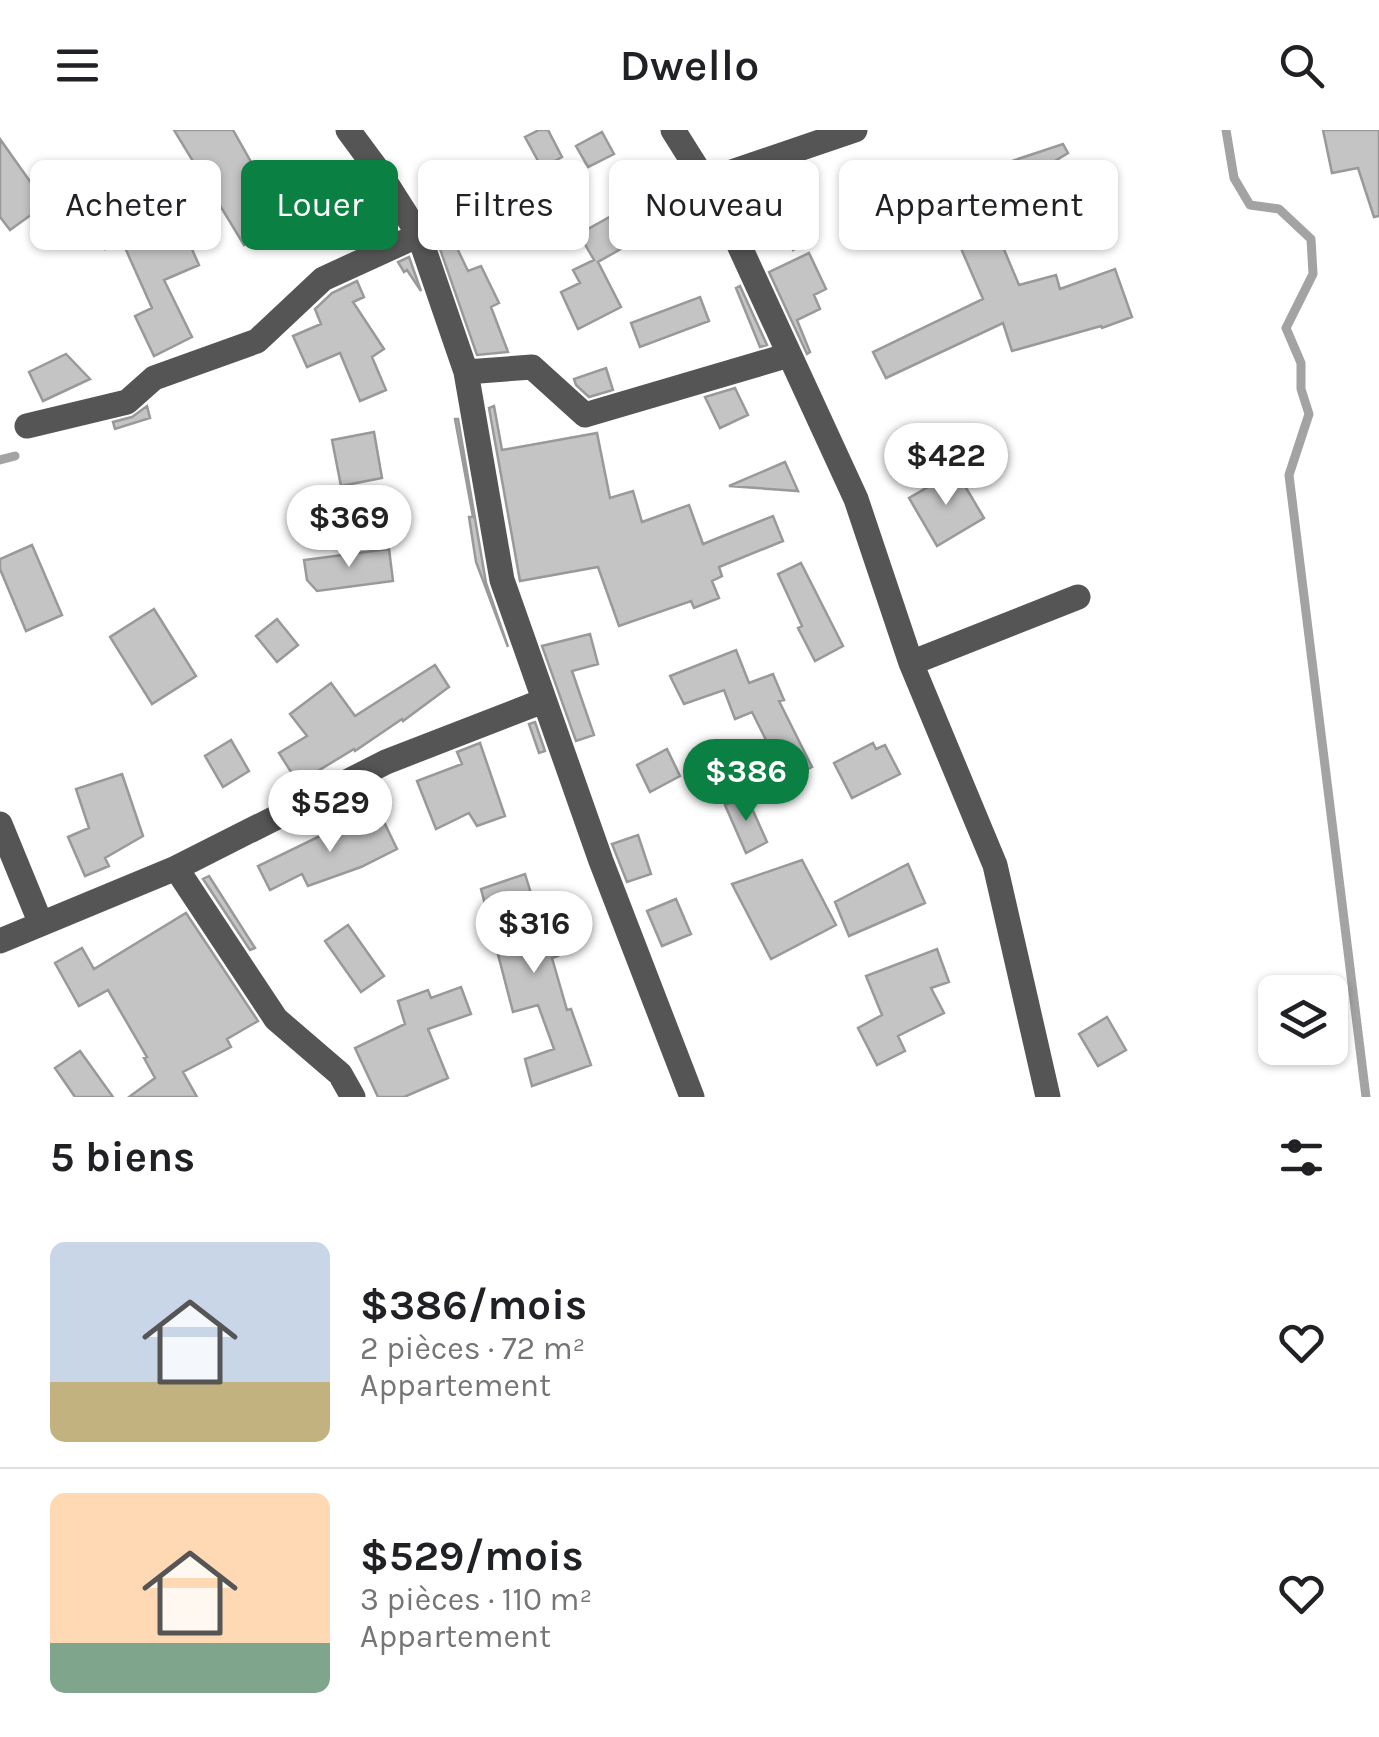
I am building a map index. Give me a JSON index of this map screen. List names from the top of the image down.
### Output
{
  "page": {
    "header": "Dwello",
    "chip": [
      "Acheter",
      "Louer",
      "Filtres",
      "Nouveau",
      "Appartement"
    ],
    "price": [
      "$422",
      "$369",
      "$386",
      "$529",
      "$316"
    ],
    "heading": "5 biens",
    "list": [
      {
        "name": "$386/mois",
        "note": "2 pièces · 72 m² · Appartement"
      },
      {
        "name": "$529/mois",
        "note": "3 pièces · 110 m² · Appartement"
      }
    ]
  }
}
